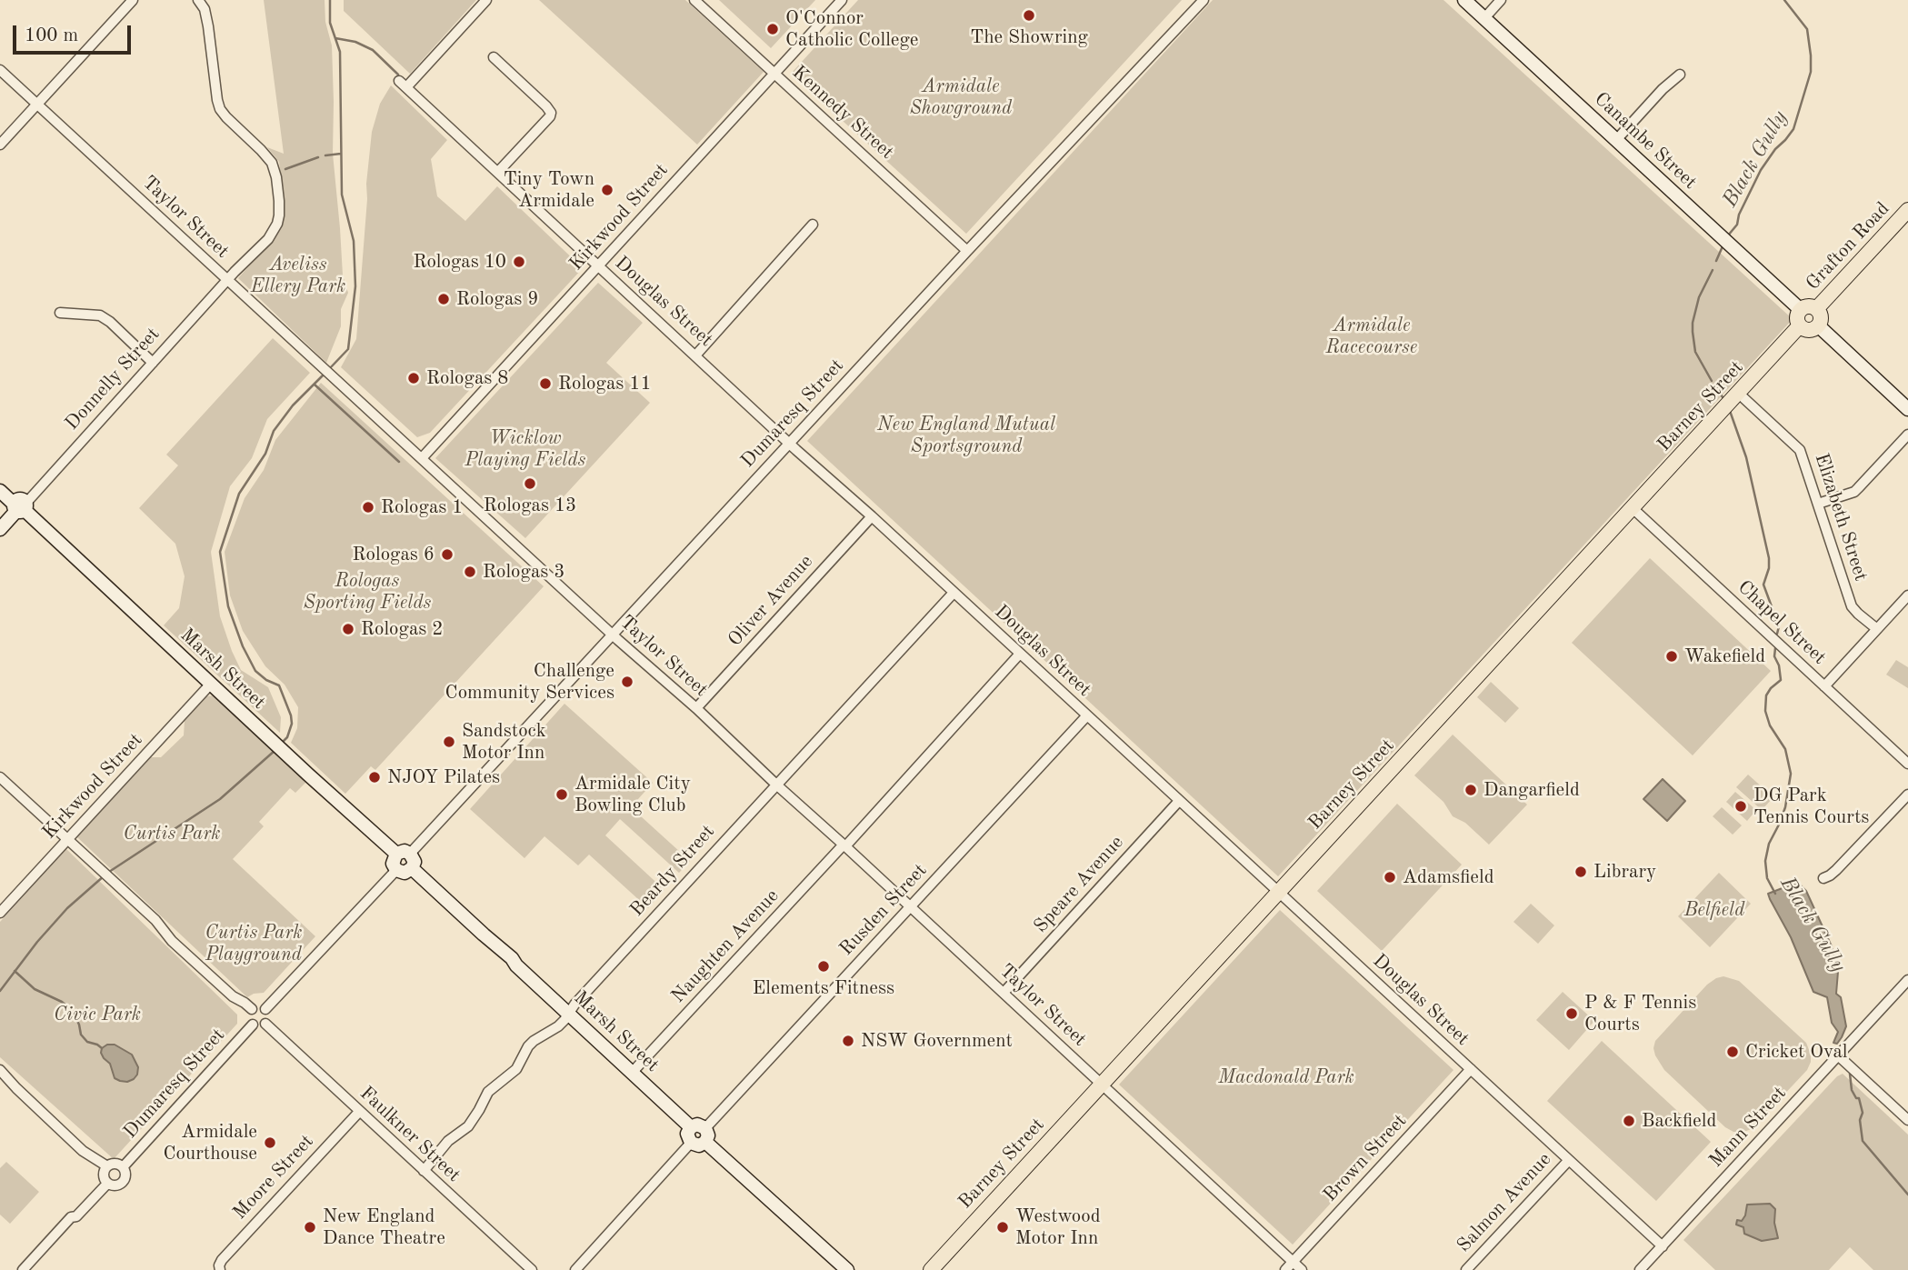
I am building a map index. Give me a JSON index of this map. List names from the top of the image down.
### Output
{
  "streets": {
    "main road": [
      "Canambe Street",
      "Grafton Road",
      "Donnelly Street",
      "Barney Street",
      "Marsh Street"
    ],
    "street": [
      "Kennedy Street",
      "Taylor Street",
      "Kirkwood Street",
      "Douglas Street",
      "Dumaresq Street",
      "Elizabeth Street",
      "Oliver Avenue",
      "Chapel Street",
      "Beardy Street",
      "Speare Avenue",
      "Rusden Street",
      "Naughten Avenue",
      "Mann Street",
      "Faulkner Street",
      "Brown Street",
      "Moore Street",
      "Salmon Avenue"
    ]
  },
  "crossings": [
    ["Kennedy Street", "Kirkwood Street"],
    ["Kennedy Street", "Dumaresq Street"],
    ["Canambe Street", "Grafton Road"],
    ["Canambe Street", "Barney Street"],
    ["Taylor Street", "Kirkwood Street"],
    ["Taylor Street", "Donnelly Street"],
    ["Taylor Street", "Barney Street"],
    ["Taylor Street", "Dumaresq Street"],
    ["Taylor Street", "Oliver Avenue"],
    ["Taylor Street", "Beardy Street"],
    ["Taylor Street", "Speare Avenue"],
    ["Taylor Street", "Rusden Street"],
    ["Taylor Street", "Naughten Avenue"],
    ["Taylor Street", "Brown Street"],
    ["Kirkwood Street", "Douglas Street"],
    ["Kirkwood Street", "Marsh Street"],
    ["Grafton Road", "Barney Street"],
    ["Douglas Street", "Barney Street"],
    ["Douglas Street", "Dumaresq Street"],
    ["Douglas Street", "Oliver Avenue"],
    ["Douglas Street", "Beardy Street"],
    ["Douglas Street", "Speare Avenue"],
    ["Douglas Street", "Rusden Street"],
    ["Douglas Street", "Naughten Avenue"],
    ["Douglas Street", "Mann Street"],
    ["Douglas Street", "Brown Street"],
    ["Douglas Street", "Salmon Avenue"],
    ["Donnelly Street", "Marsh Street"],
    ["Barney Street", "Elizabeth Street"],
    ["Barney Street", "Chapel Street"],
    ["Dumaresq Street", "Marsh Street"],
    ["Dumaresq Street", "Faulkner Street"],
    ["Marsh Street", "Beardy Street"],
    ["Marsh Street", "Rusden Street"],
    ["Marsh Street", "Naughten Avenue"],
    ["Beardy Street", "Faulkner Street"],
    ["Faulkner Street", "Moore Street"]
  ],
  "water": ["Black Gully"],
  "parks": [
    "Armidale Showground",
    "Aveliss Ellery Park",
    "Armidale Racecourse",
    "New England Mutual Sportsground",
    "Wicklow Playing Fields",
    "Rologas Sporting Fields",
    "Curtis Park",
    "Belfield",
    "Curtis Park Playground",
    "Civic Park",
    "Macdonald Park"
  ],
  "places": [
    "The Showring",
    "O'Connor Catholic College",
    "Tiny Town Armidale",
    "Rologas 10",
    "Rologas 9",
    "Rologas 8",
    "Rologas 11",
    "Rologas 13",
    "Rologas 1",
    "Rologas 6",
    "Rologas 3",
    "Rologas 2",
    "Wakefield",
    "Challenge Community Services",
    "Sandstock Motor Inn",
    "NJOY Pilates",
    "Dangarfield",
    "Armidale City Bowling Club",
    "DG Park Tennis Courts",
    "Library",
    "Adamsfield",
    "Elements Fitness",
    "P & F Tennis Courts",
    "NSW Government",
    "Cricket Oval",
    "Backfield",
    "Armidale Courthouse",
    "New England Dance Theatre",
    "Westwood Motor Inn"
  ],
  "scale_bar": "100 m"
}
